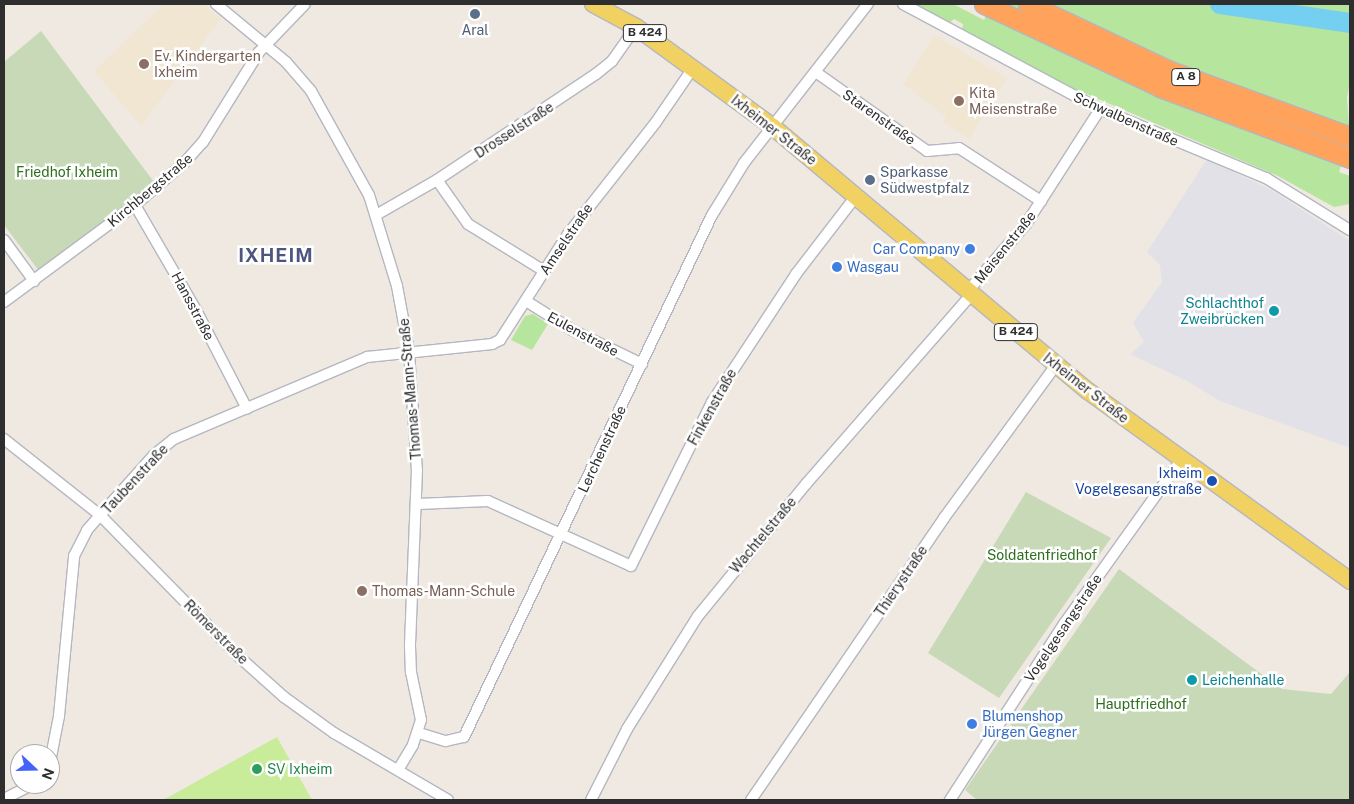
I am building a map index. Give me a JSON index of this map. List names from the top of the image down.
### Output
{
  "streets": {
    "highway": ["A 8"],
    "main road": ["B 424", "Ixheimer Straße"],
    "street": [
      "Starenstraße",
      "Schwalbenstraße",
      "Drosselstraße",
      "Kirchbergstraße",
      "Amselstraße",
      "Meisenstraße",
      "Hansstraße",
      "Eulenstraße",
      "Thomas-Mann-Straße",
      "Finkenstraße",
      "Lerchenstraße",
      "Taubenstraße",
      "Wachtelstraße",
      "Thierystraße",
      "Vogelgesangstraße",
      "Römerstraße"
    ]
  },
  "crossings": [
    ["B 424", "Drosselstraße"],
    ["B 424", "Ixheimer Straße"],
    ["B 424", "Amselstraße"],
    ["Starenstraße", "Meisenstraße"],
    ["Schwalbenstraße", "Meisenstraße"],
    ["Drosselstraße", "Thomas-Mann-Straße"],
    ["Ixheimer Straße", "Amselstraße"],
    ["Ixheimer Straße", "Meisenstraße"],
    ["Ixheimer Straße", "Finkenstraße"],
    ["Ixheimer Straße", "Lerchenstraße"],
    ["Ixheimer Straße", "Wachtelstraße"],
    ["Ixheimer Straße", "Thierystraße"],
    ["Ixheimer Straße", "Vogelgesangstraße"],
    ["Kirchbergstraße", "Hansstraße"],
    ["Kirchbergstraße", "Thomas-Mann-Straße"],
    ["Amselstraße", "Eulenstraße"],
    ["Amselstraße", "Thomas-Mann-Straße"],
    ["Amselstraße", "Taubenstraße"],
    ["Meisenstraße", "Wachtelstraße"],
    ["Hansstraße", "Taubenstraße"],
    ["Eulenstraße", "Lerchenstraße"],
    ["Thomas-Mann-Straße", "Lerchenstraße"],
    ["Thomas-Mann-Straße", "Taubenstraße"],
    ["Finkenstraße", "Lerchenstraße"],
    ["Taubenstraße", "Römerstraße"]
  ],
  "districts": ["IXHEIM"],
  "parks": ["Friedhof Ixheim", "Soldatenfriedhof", "Hauptfriedhof"],
  "places": [
    "Aral",
    "Ev. Kindergarten Ixheim",
    "Kita Meisenstraße",
    "Sparkasse Südwestpfalz",
    "Car Company",
    "Wasgau",
    "Schlachthof Zweibrücken",
    "Ixheim Vogelgesangstraße",
    "Thomas-Mann-Schule",
    "Leichenhalle",
    "Blumenshop Jürgen Gegner",
    "SV Ixheim"
  ],
  "north": "right"
}
